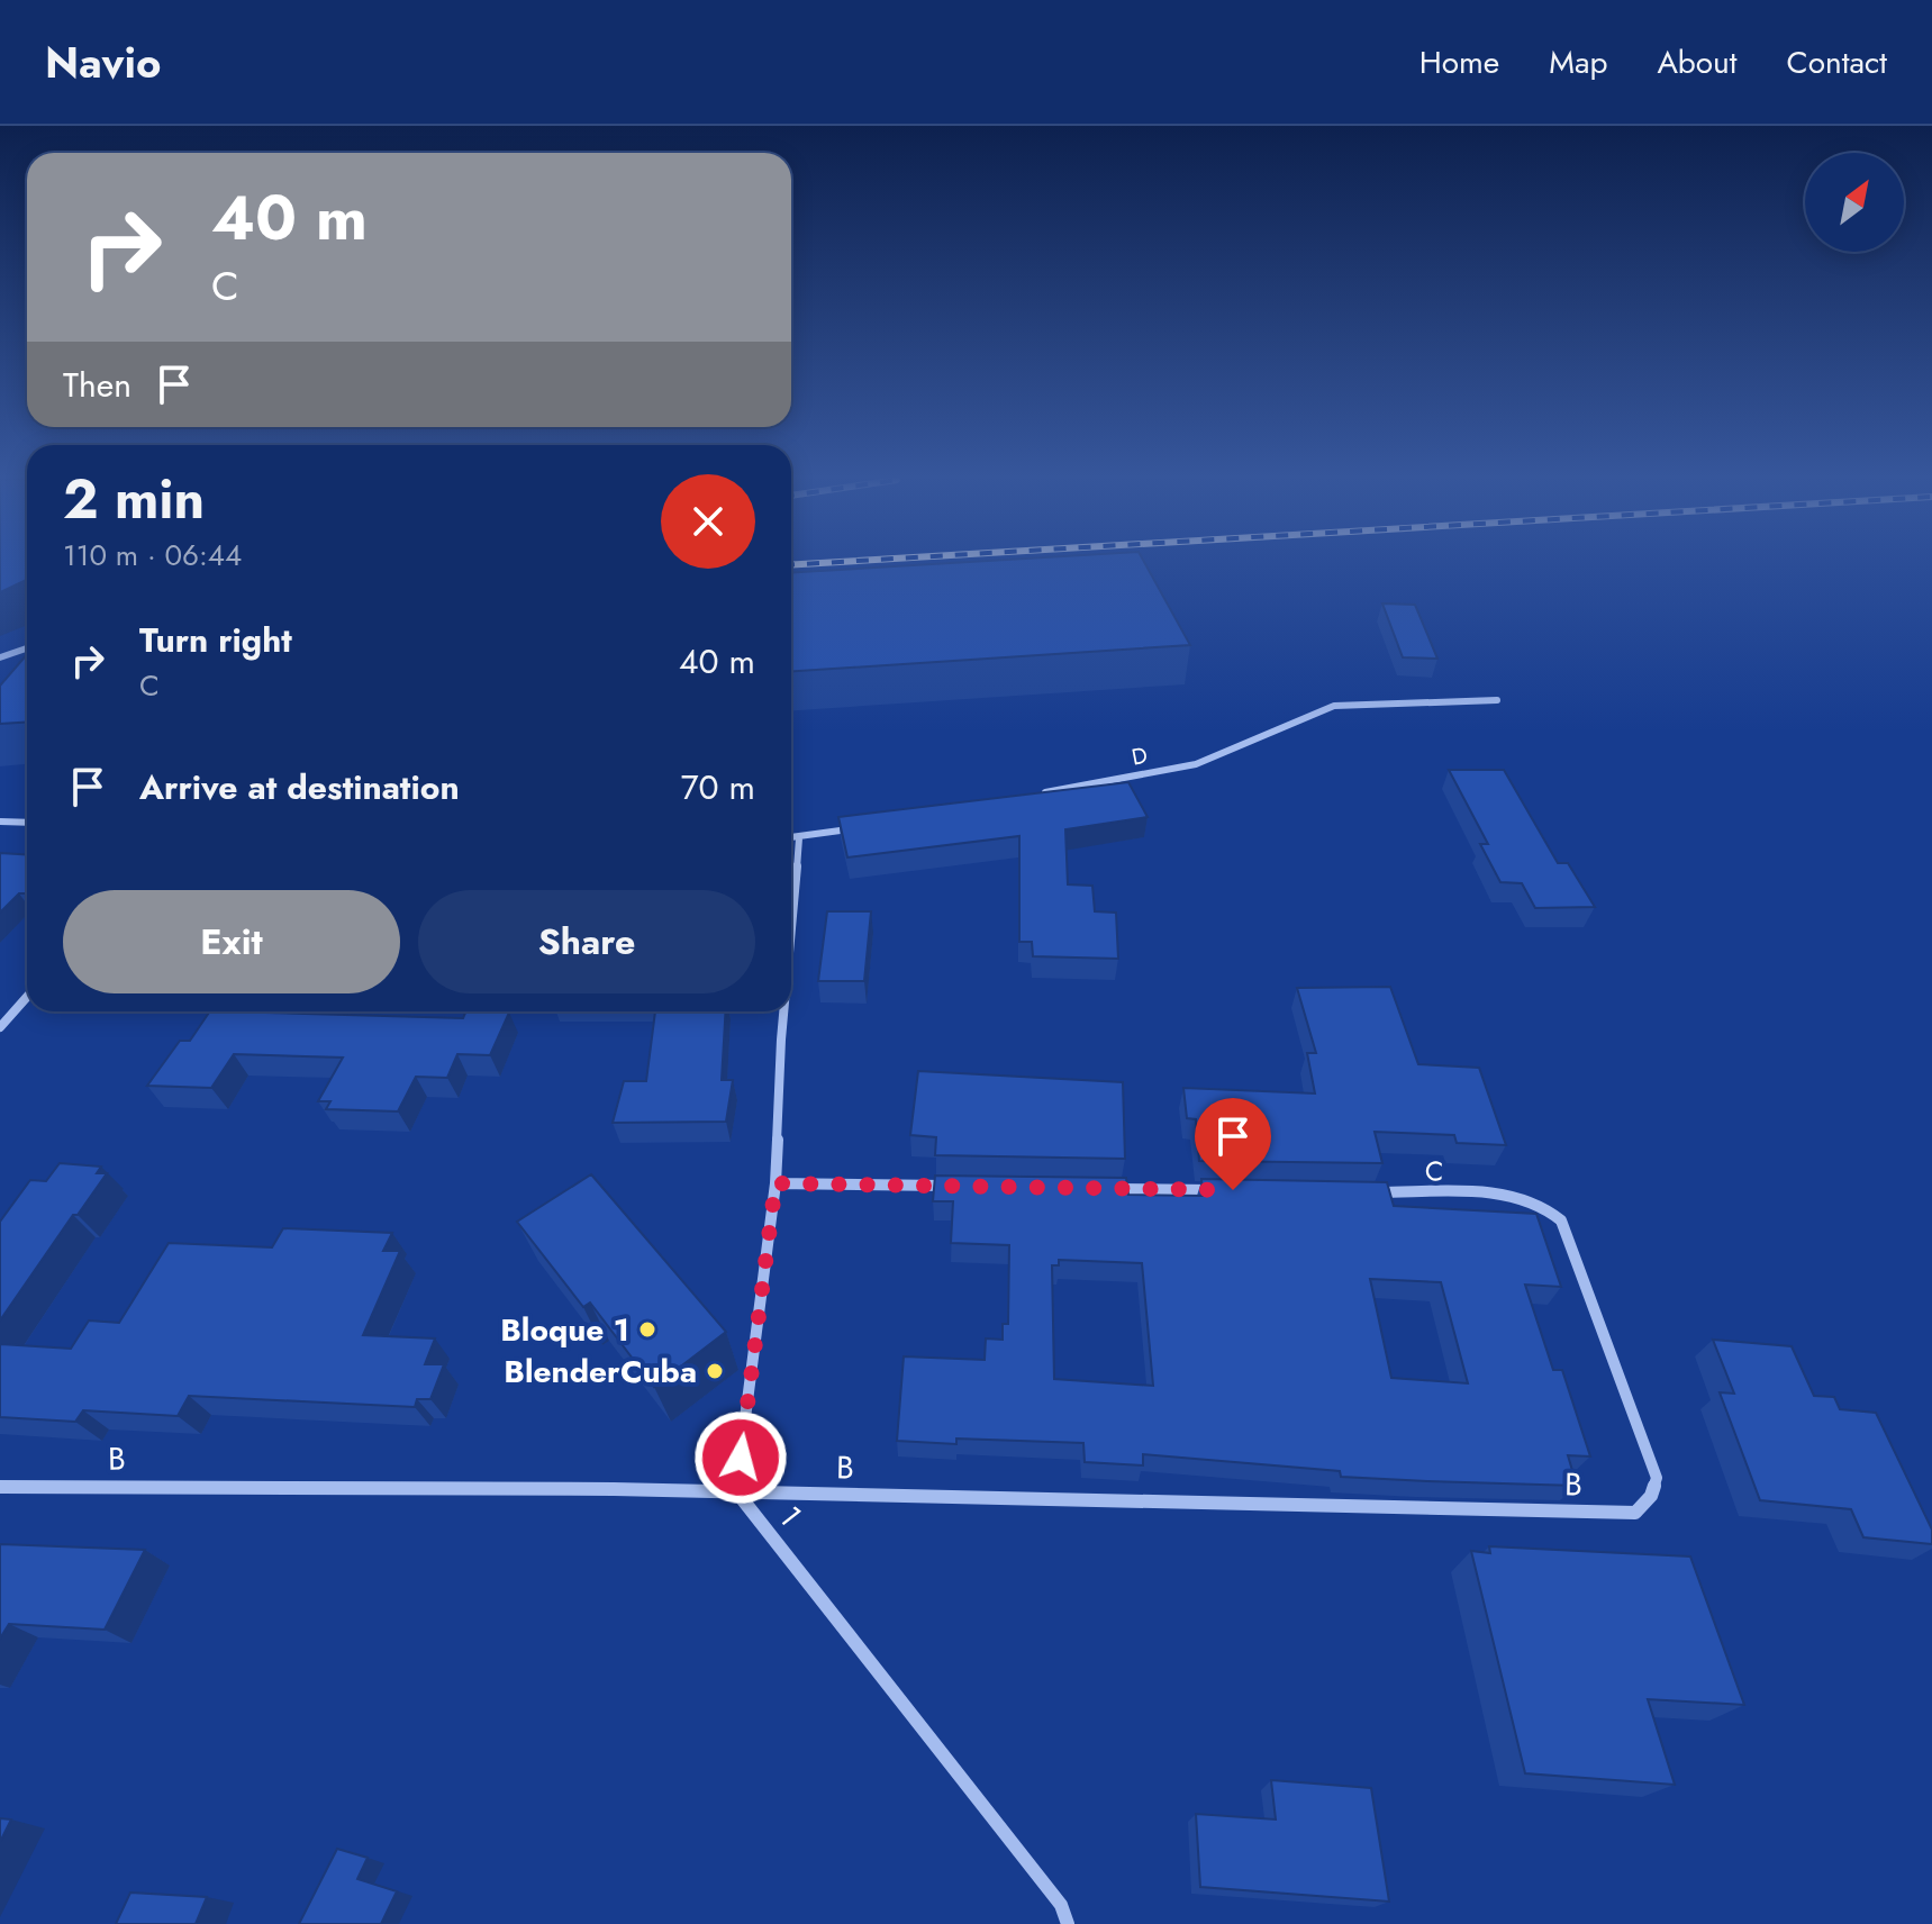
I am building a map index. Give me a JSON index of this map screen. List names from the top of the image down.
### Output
{
  "streets": {
    "street": [
      "D",
      "C",
      "B",
      "1"
    ]
  },
  "crossings": [
    ["C", "B"],
    ["B", "1"]
  ],
  "places": ["Bloque 1", "BlenderCuba"],
  "north": "top right",
  "page": {
    "header": "Navio",
    "nav": [
      "Home",
      "Map",
      "About",
      "Contact"
    ],
    "turn": ["40 m", "C"],
    "then": "Then",
    "heading": ["2 min", "110 m · 06:44"],
    "list": [
      {
        "name": "Turn right",
        "note": "C",
        "value": "40 m"
      },
      {
        "name": "Arrive at destination",
        "value": "70 m"
      }
    ],
    "buttons": ["Exit", "Share"]
  }
}
